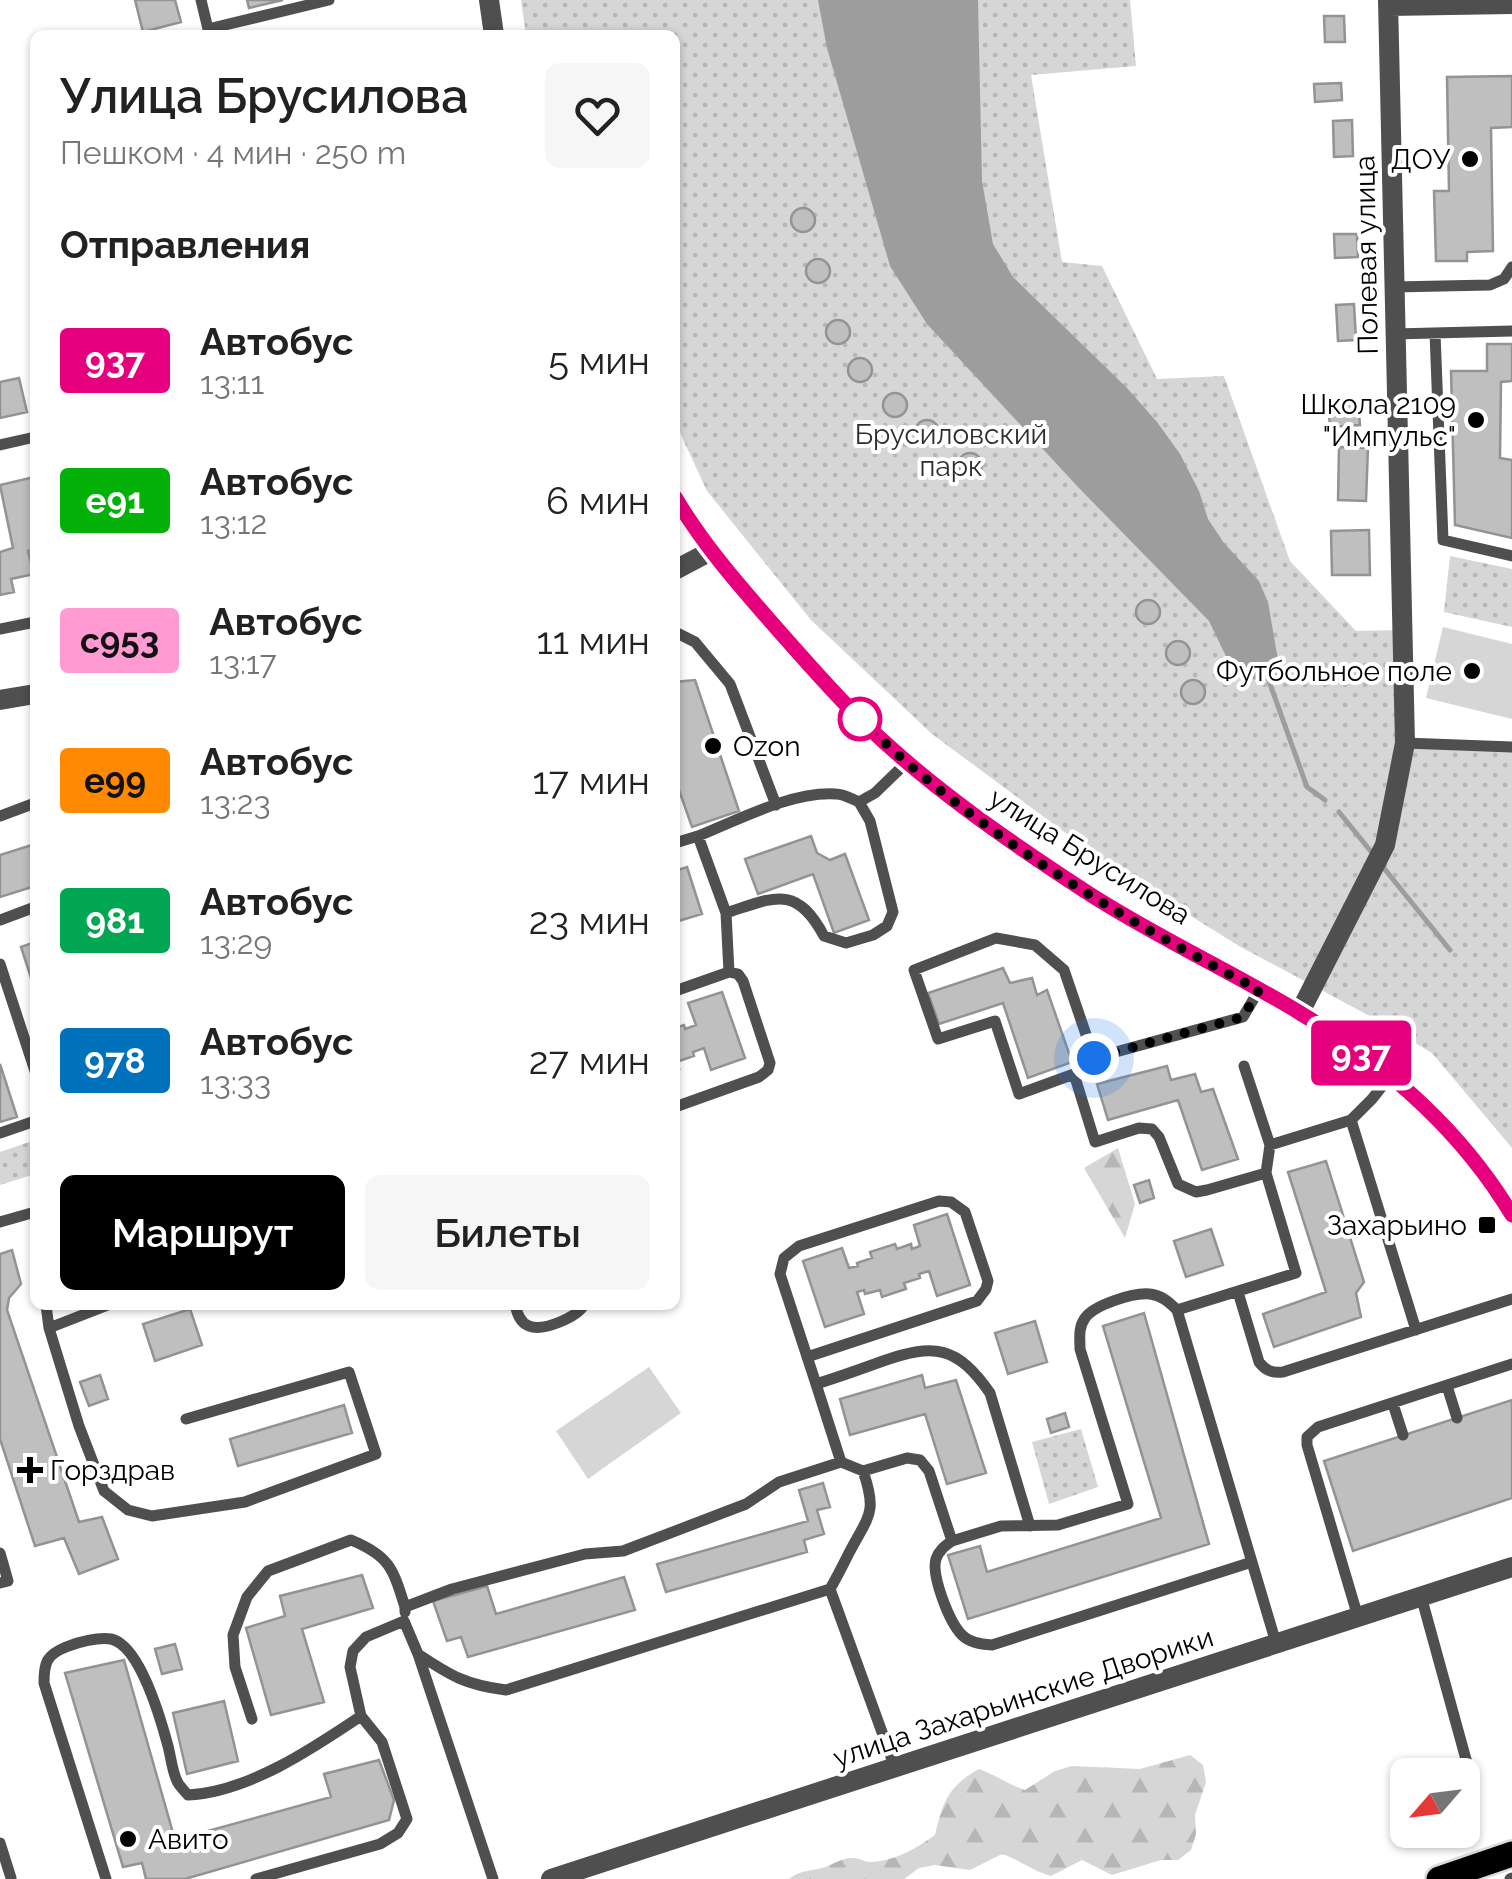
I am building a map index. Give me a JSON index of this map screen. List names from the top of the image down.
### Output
{
  "streets": {
    "street": ["Полевая улица", "улица Брусилова", "улица Захарьинские Дворики"]
  },
  "parks": ["Брусиловский парк"],
  "places": {
    "other": [
      "ДОУ",
      "Школа 2109 \"Импульс\"",
      "Футбольное поле",
      "Ozon",
      "Авито"
    ],
    "transit": ["Захарьино"],
    "health": ["Горздрав"]
  },
  "lines": ["bus line 937"],
  "north": "bottom left",
  "page": {
    "on_map": "937",
    "heading": [
      ["Улица Брусилова", "Пешком · 4 мин · 250 m"],
      "Отправления"
    ],
    "list": [
      {
        "mark": "937",
        "name": "Автобус",
        "note": "13:11",
        "value": "5 мин"
      },
      {
        "mark": "е91",
        "name": "Автобус",
        "note": "13:12",
        "value": "6 мин"
      },
      {
        "mark": "с953",
        "name": "Автобус",
        "note": "13:17",
        "value": "11 мин"
      },
      {
        "mark": "е99",
        "name": "Автобус",
        "note": "13:23",
        "value": "17 мин"
      },
      {
        "mark": "981",
        "name": "Автобус",
        "note": "13:29",
        "value": "23 мин"
      },
      {
        "mark": "978",
        "name": "Автобус",
        "note": "13:33",
        "value": "27 мин"
      }
    ],
    "buttons": ["Маршрут", "Билеты"]
  }
}
